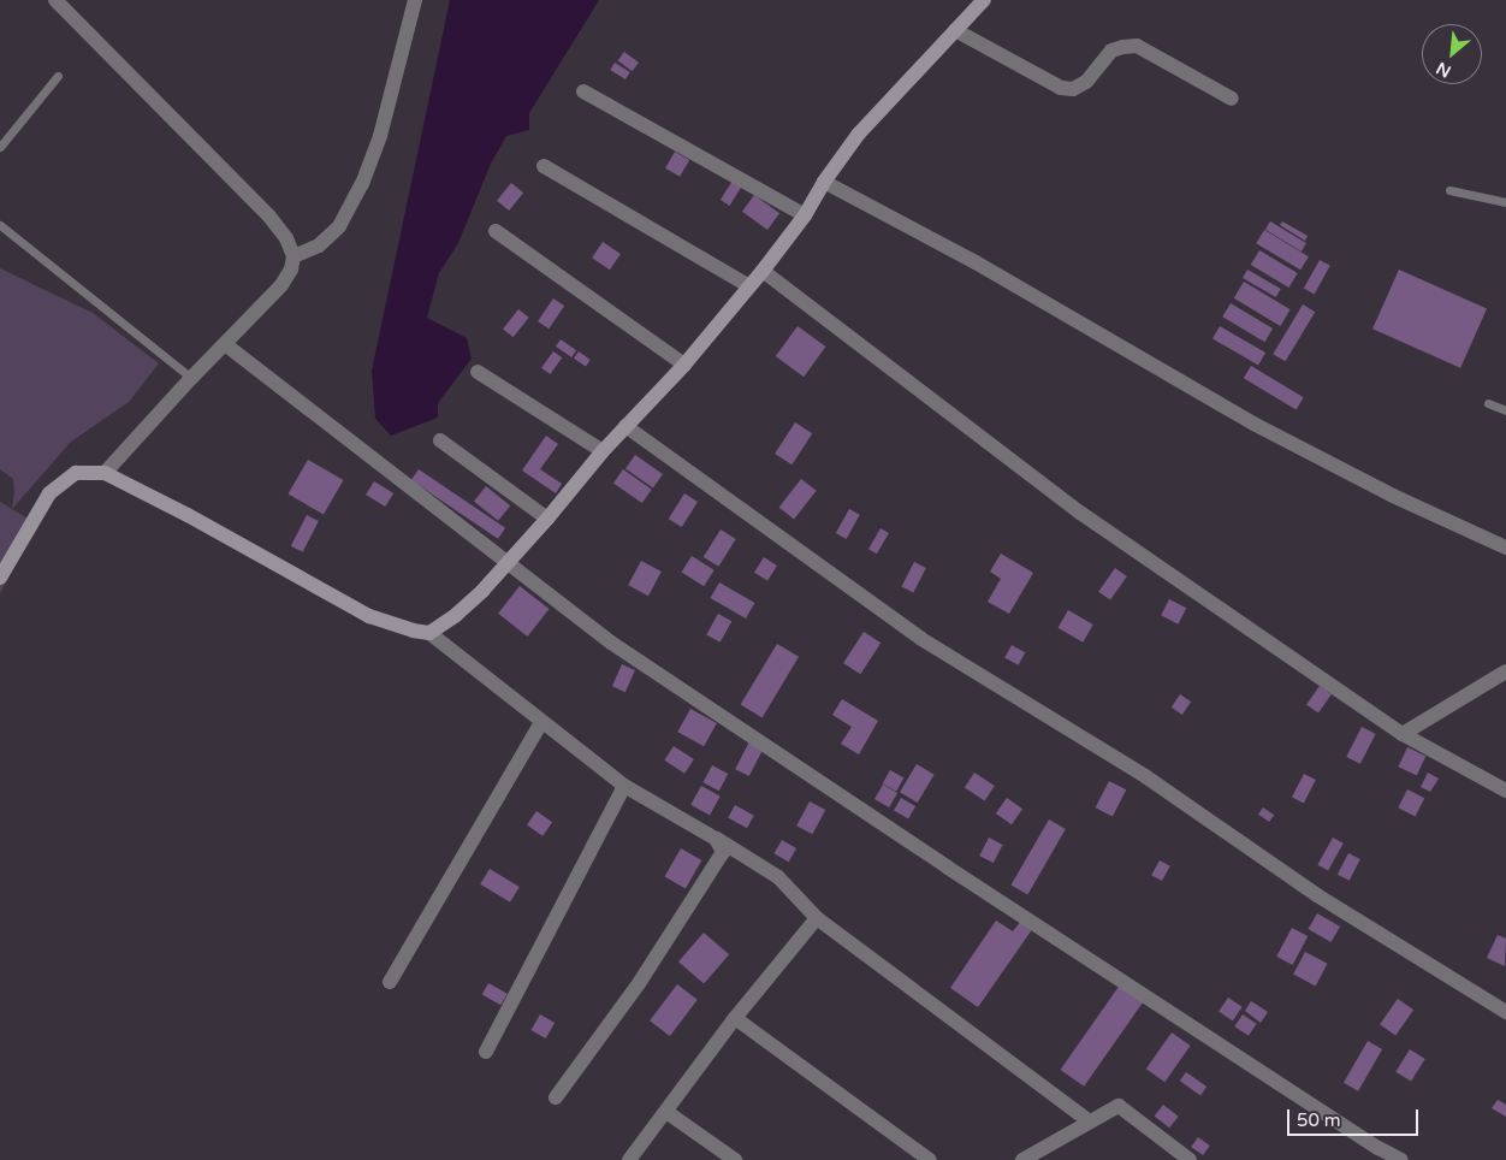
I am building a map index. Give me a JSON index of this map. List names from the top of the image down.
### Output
{
  "scale_bar": "50 m",
  "north": "bottom left"
}
